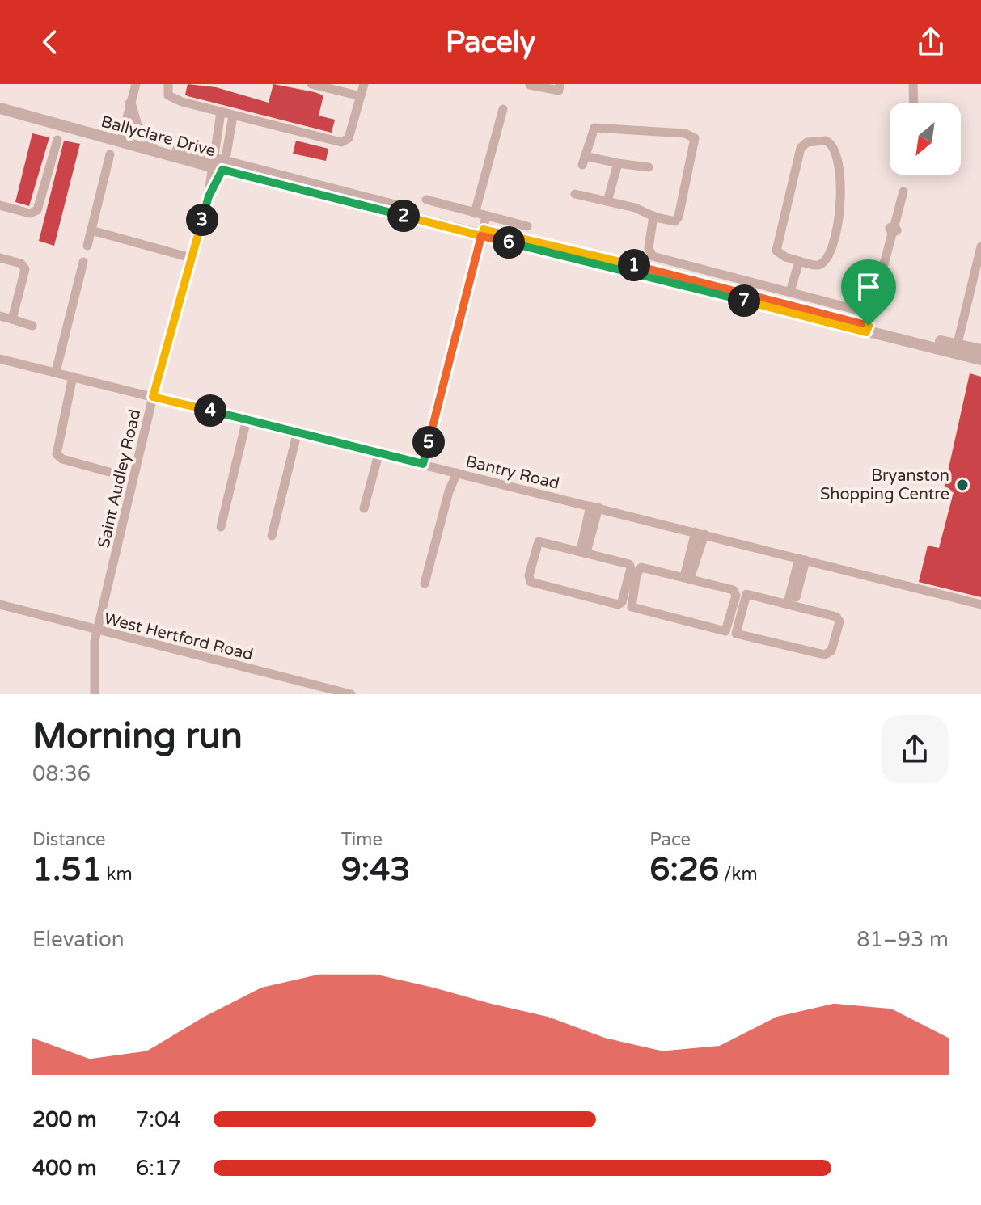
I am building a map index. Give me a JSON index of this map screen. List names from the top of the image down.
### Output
{
  "streets": {
    "street": [
      "Ballyclare Drive",
      "Bantry Road",
      "Saint Audley Road",
      "West Hertford Road"
    ]
  },
  "crossings": [
    ["Ballyclare Drive", "Saint Audley Road"],
    ["Bantry Road", "Saint Audley Road"],
    ["Saint Audley Road", "West Hertford Road"]
  ],
  "places": ["Bryanston Shopping Centre"],
  "north": "bottom left",
  "page": {
    "header": "Pacely",
    "pins": [
      "2",
      "3",
      "6",
      "1",
      "7",
      "4",
      "5"
    ],
    "heading": ["Morning run", "08:36"],
    "stats": [
      ["Distance", "1.51 km"],
      ["Time", "9:43"],
      ["Pace", "6:26 /km"]
    ],
    "chart": ["Elevation", "81–93 m"],
    "list": [
      {
        "name": "200 m",
        "note": "7:04"
      },
      {
        "name": "400 m",
        "note": "6:17"
      }
    ]
  }
}
